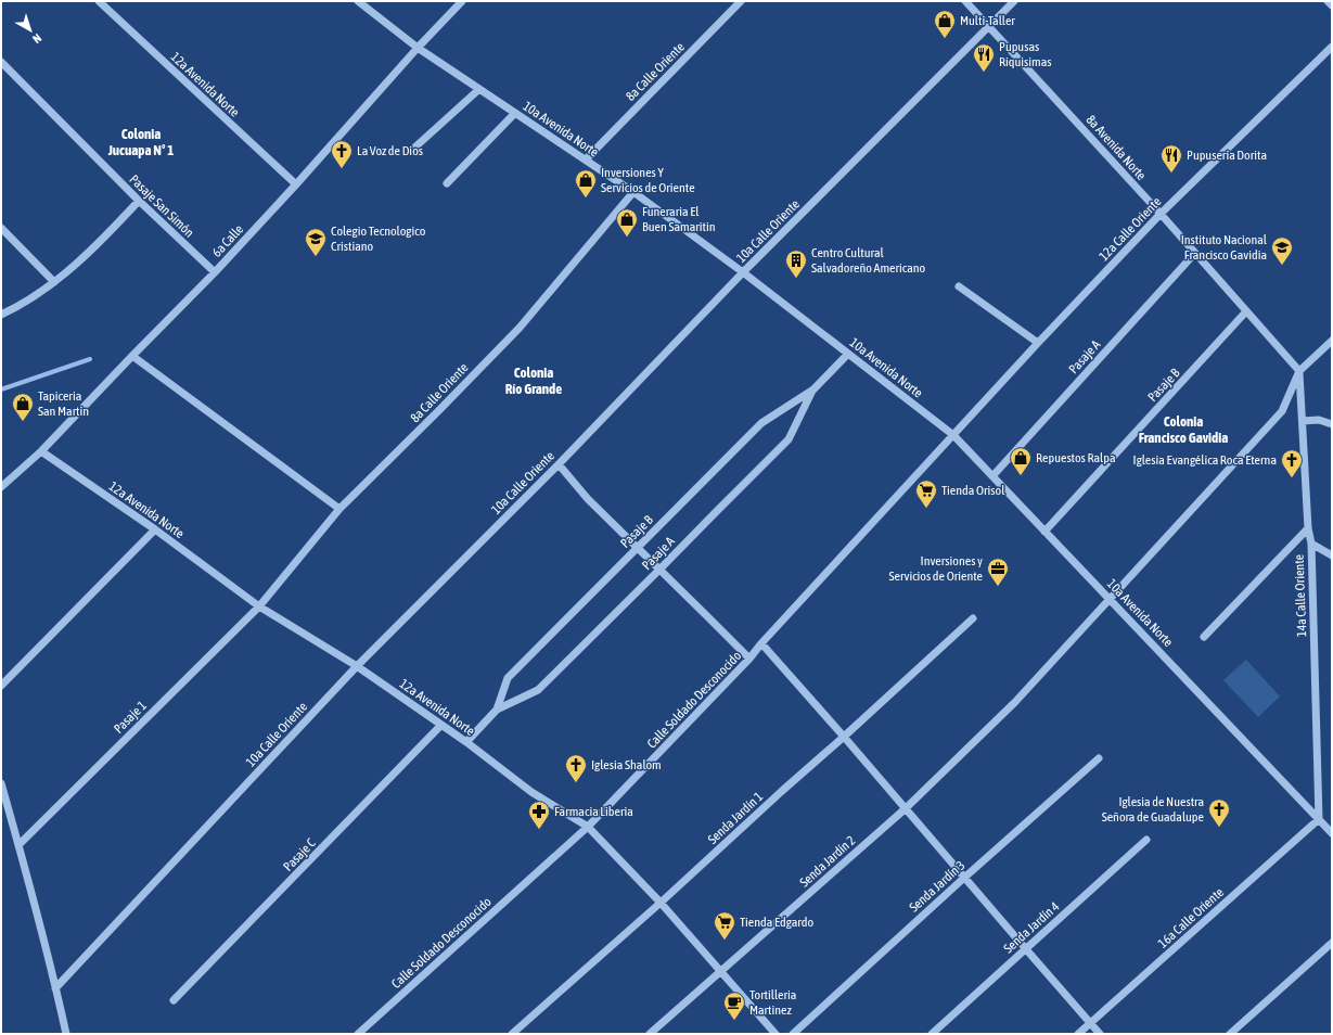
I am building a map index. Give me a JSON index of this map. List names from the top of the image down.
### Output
{
  "streets": {
    "street": [
      "8a Calle Oriente",
      "12a Avenida Norte",
      "10a Avenida Norte",
      "8a Avenida Norte",
      "Pasaje San Simón",
      "12a Calle Oriente",
      "10a Calle Oriente",
      "6a Calle",
      "Pasaje A",
      "Pasaje B",
      "14a Calle Oriente",
      "Calle Soldado Desconocido",
      "Pasaje 1",
      "Senda Jardín 1",
      "Pasaje C",
      "Senda Jardín 2",
      "Senda Jardín 3",
      "16a Calle Oriente",
      "Senda Jardín 4"
    ]
  },
  "crossings": [
    ["8a Calle Oriente", "12a Avenida Norte"],
    ["8a Calle Oriente", "10a Avenida Norte"],
    ["8a Calle Oriente", "Pasaje 1"],
    ["12a Avenida Norte", "10a Calle Oriente"],
    ["12a Avenida Norte", "6a Calle"],
    ["12a Avenida Norte", "Calle Soldado Desconocido"],
    ["12a Avenida Norte", "Pasaje 1"],
    ["12a Avenida Norte", "Senda Jardín 1"],
    ["12a Avenida Norte", "Pasaje C"],
    ["12a Avenida Norte", "Senda Jardín 2"],
    ["10a Avenida Norte", "12a Calle Oriente"],
    ["10a Avenida Norte", "10a Calle Oriente"],
    ["10a Avenida Norte", "6a Calle"],
    ["10a Avenida Norte", "Pasaje A"],
    ["10a Avenida Norte", "Pasaje B"],
    ["10a Avenida Norte", "14a Calle Oriente"],
    ["10a Avenida Norte", "Calle Soldado Desconocido"],
    ["10a Avenida Norte", "Senda Jardín 2"],
    ["10a Avenida Norte", "16a Calle Oriente"],
    ["8a Avenida Norte", "12a Calle Oriente"],
    ["8a Avenida Norte", "10a Calle Oriente"],
    ["8a Avenida Norte", "Pasaje A"],
    ["8a Avenida Norte", "Pasaje B"],
    ["8a Avenida Norte", "14a Calle Oriente"],
    ["Pasaje San Simón", "6a Calle"],
    ["12a Calle Oriente", "Calle Soldado Desconocido"],
    ["Pasaje A", "Pasaje B"],
    ["14a Calle Oriente", "16a Calle Oriente"]
  ],
  "districts": ["Colonia Jucuapa Nº 1", "Colonia Río Grande", "Colonia Francisco Gavidia"],
  "places": {
    "shop": [
      "Multi-Taller",
      "Inversiones Y Servicios de Oriente",
      "Funeraria El Buen Samaritin",
      "Tapiceria San Martin",
      "Repuestos Ralpa"
    ],
    "restaurant": ["Pupusas Riquisimas", "Pupuseria Dorita"],
    "church": [
      "La Voz de Dios",
      "Iglesia Evangélica Roca Eterna",
      "Iglesia Shalom",
      "Iglesia de Nuestra Señora de Guadalupe"
    ],
    "school or university": ["Colegio Tecnologico Cristiano", "Instituto Nacional Francisco Gavidia"],
    "building": ["Centro Cultural Salvadoreño Americano"],
    "supermarket": ["Tienda Orisol", "Tienda Edgardo"],
    "office": ["Inversiones y Servicios de Oriente"],
    "pharmacy": ["Farmacia Liberia"],
    "cafe": ["Tortilleria Martinez"]
  },
  "north": "bottom right"
}
